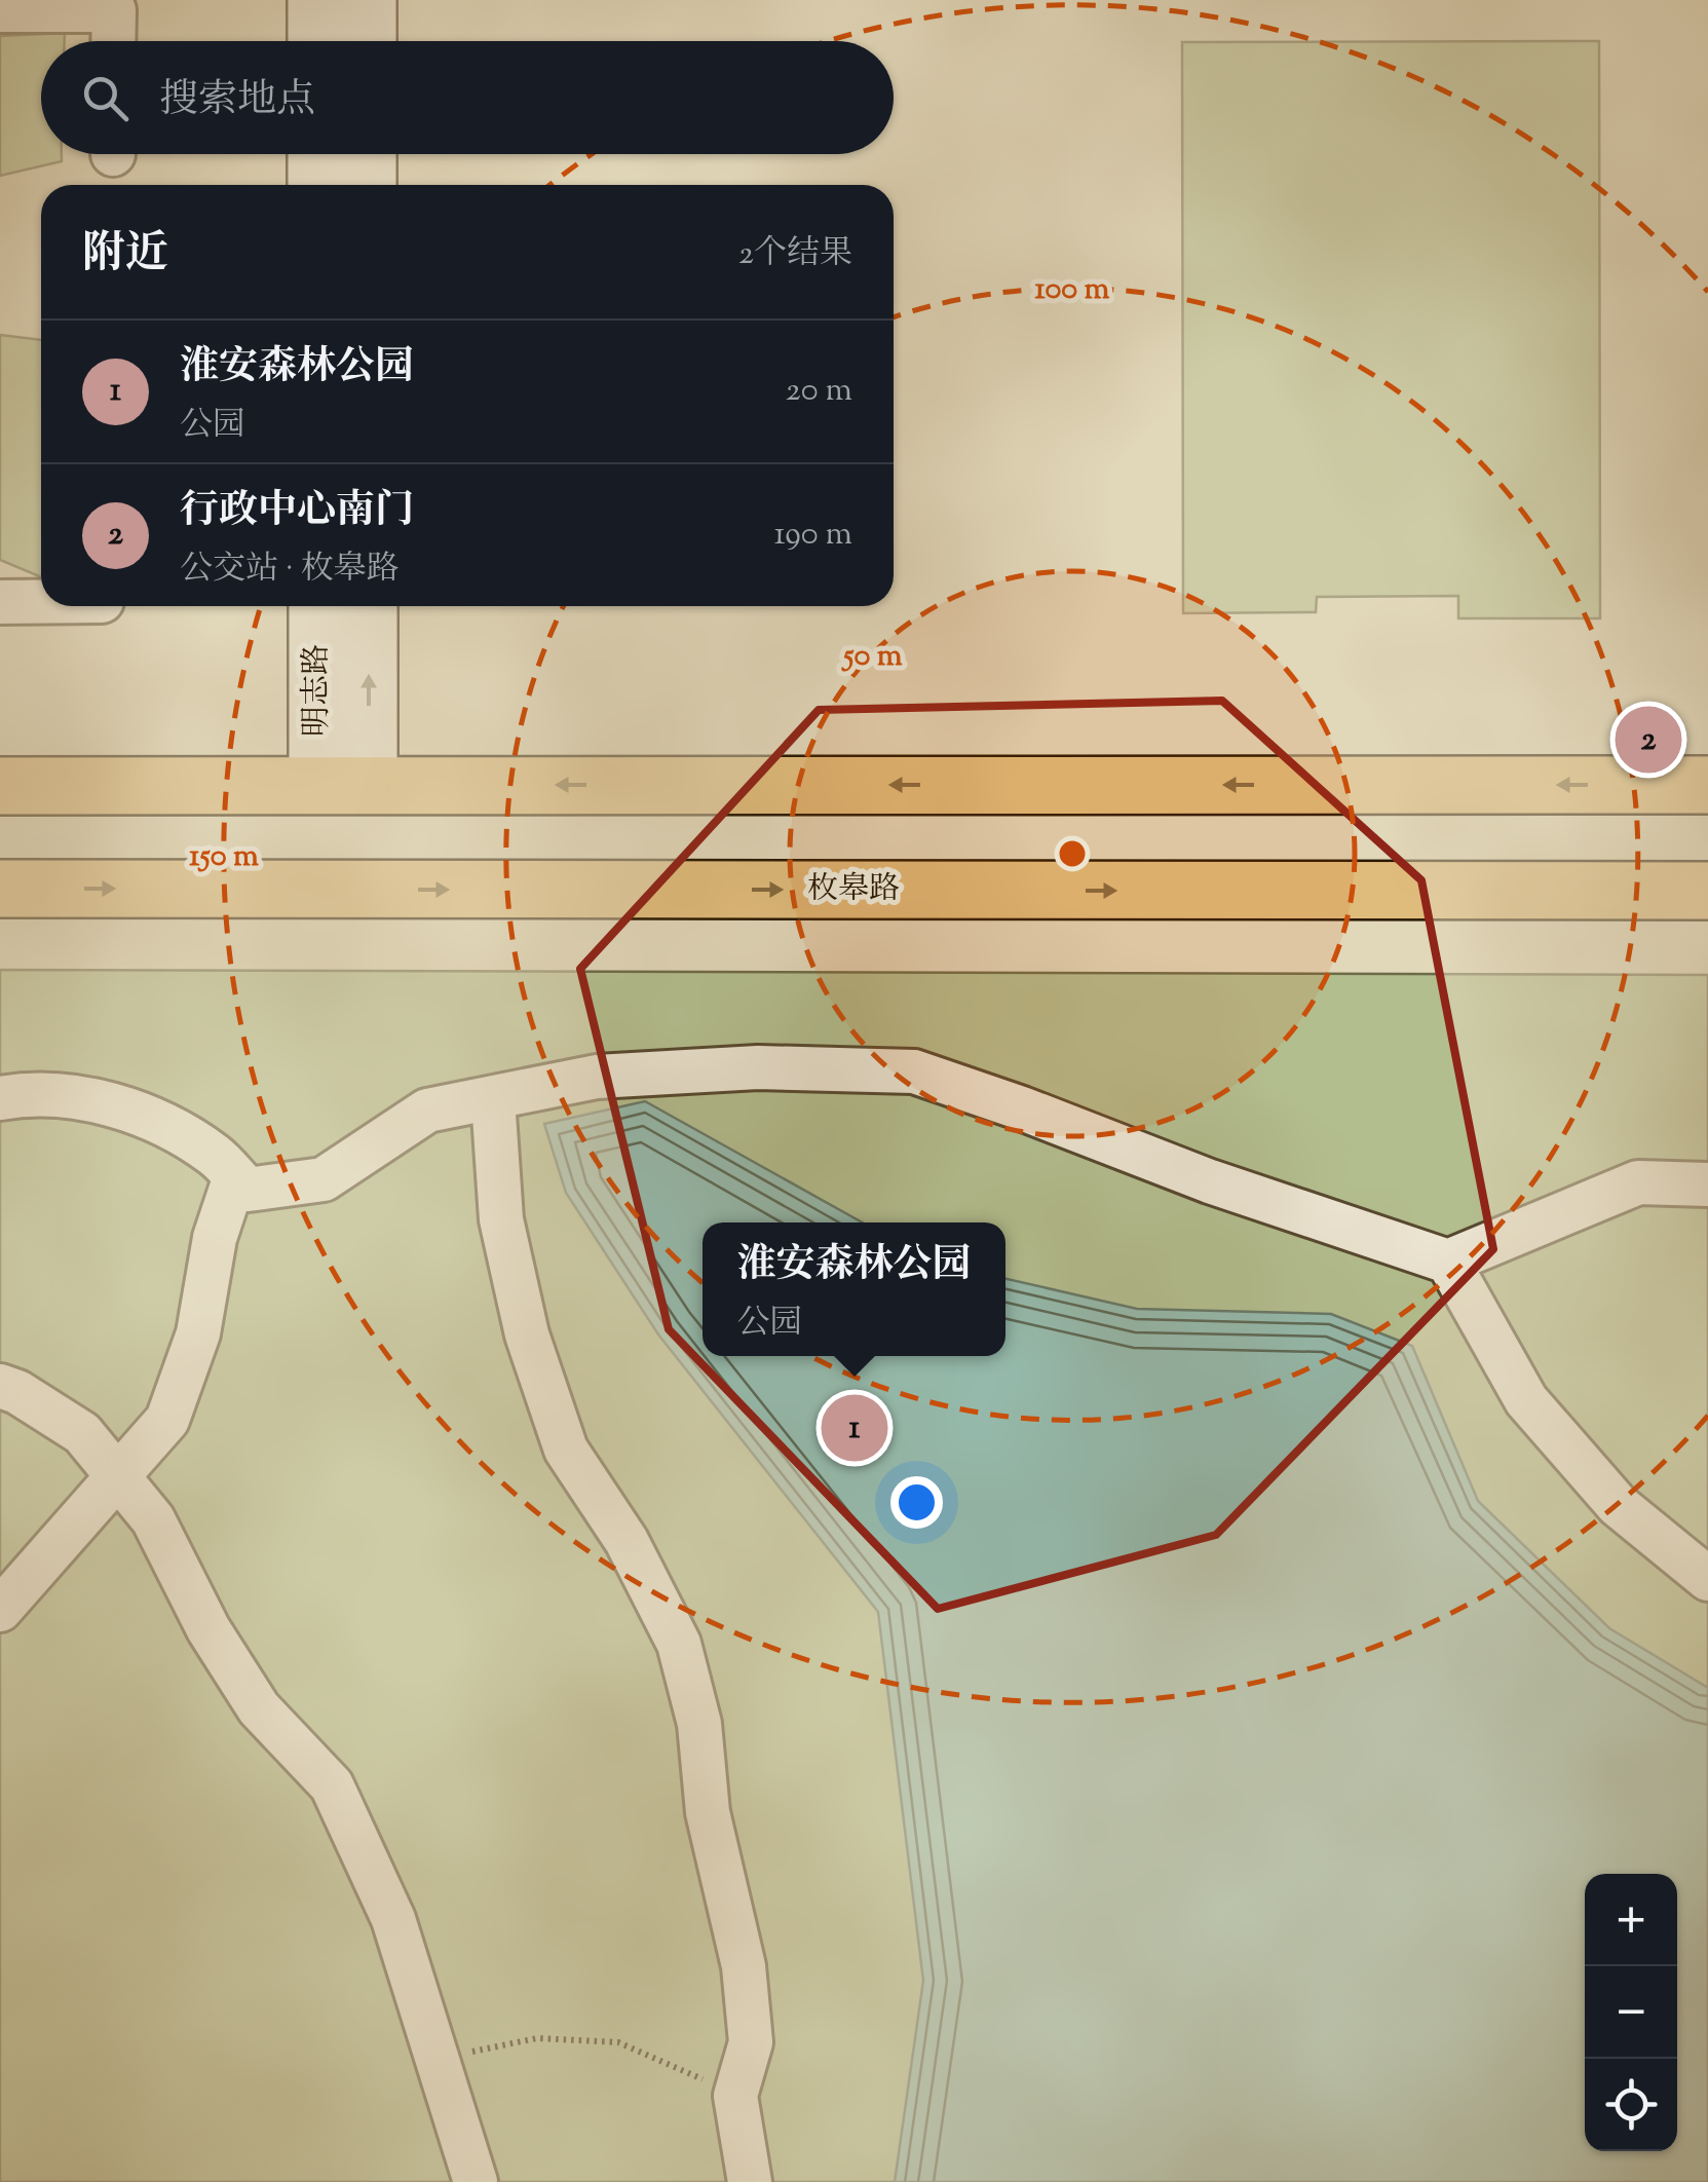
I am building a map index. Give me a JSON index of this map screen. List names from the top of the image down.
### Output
{
  "streets": {
    "main road": ["枚皋路"],
    "street": ["明志路"]
  },
  "page": {
    "search": "搜索地点",
    "heading": ["附近", "2个结果"],
    "list": [
      {
        "mark": "1",
        "name": "淮安森林公园",
        "note": "公园",
        "value": "20 m"
      },
      {
        "mark": "2",
        "name": "行政中心南门",
        "note": "公交站 · 枚皋路",
        "value": "190 m"
      }
    ],
    "pins": ["2", "1"],
    "popup": ["淮安森林公园", "公园"],
    "map_buttons": ["+", "−"]
  },
  "rings": ["100 m", "50 m", "150 m"]
}
